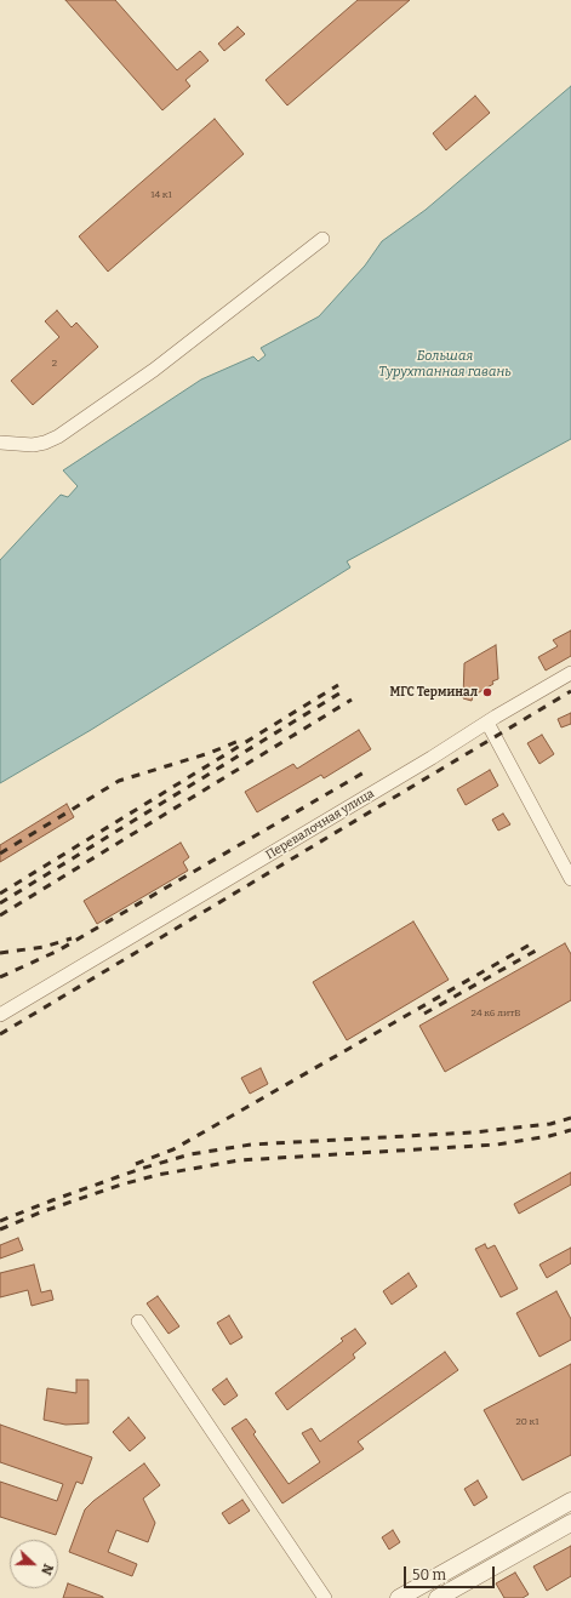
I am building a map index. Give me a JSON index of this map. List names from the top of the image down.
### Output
{
  "streets": {
    "street": ["Перевалочная улица"]
  },
  "water": ["Большая Турухтанная гавань"],
  "places": ["МГС Терминал"],
  "house_numbers": [
    "14 к1",
    "2",
    "24 к6 литВ",
    "20 к1"
  ],
  "scale_bar": "50 m",
  "north": "right"
}
